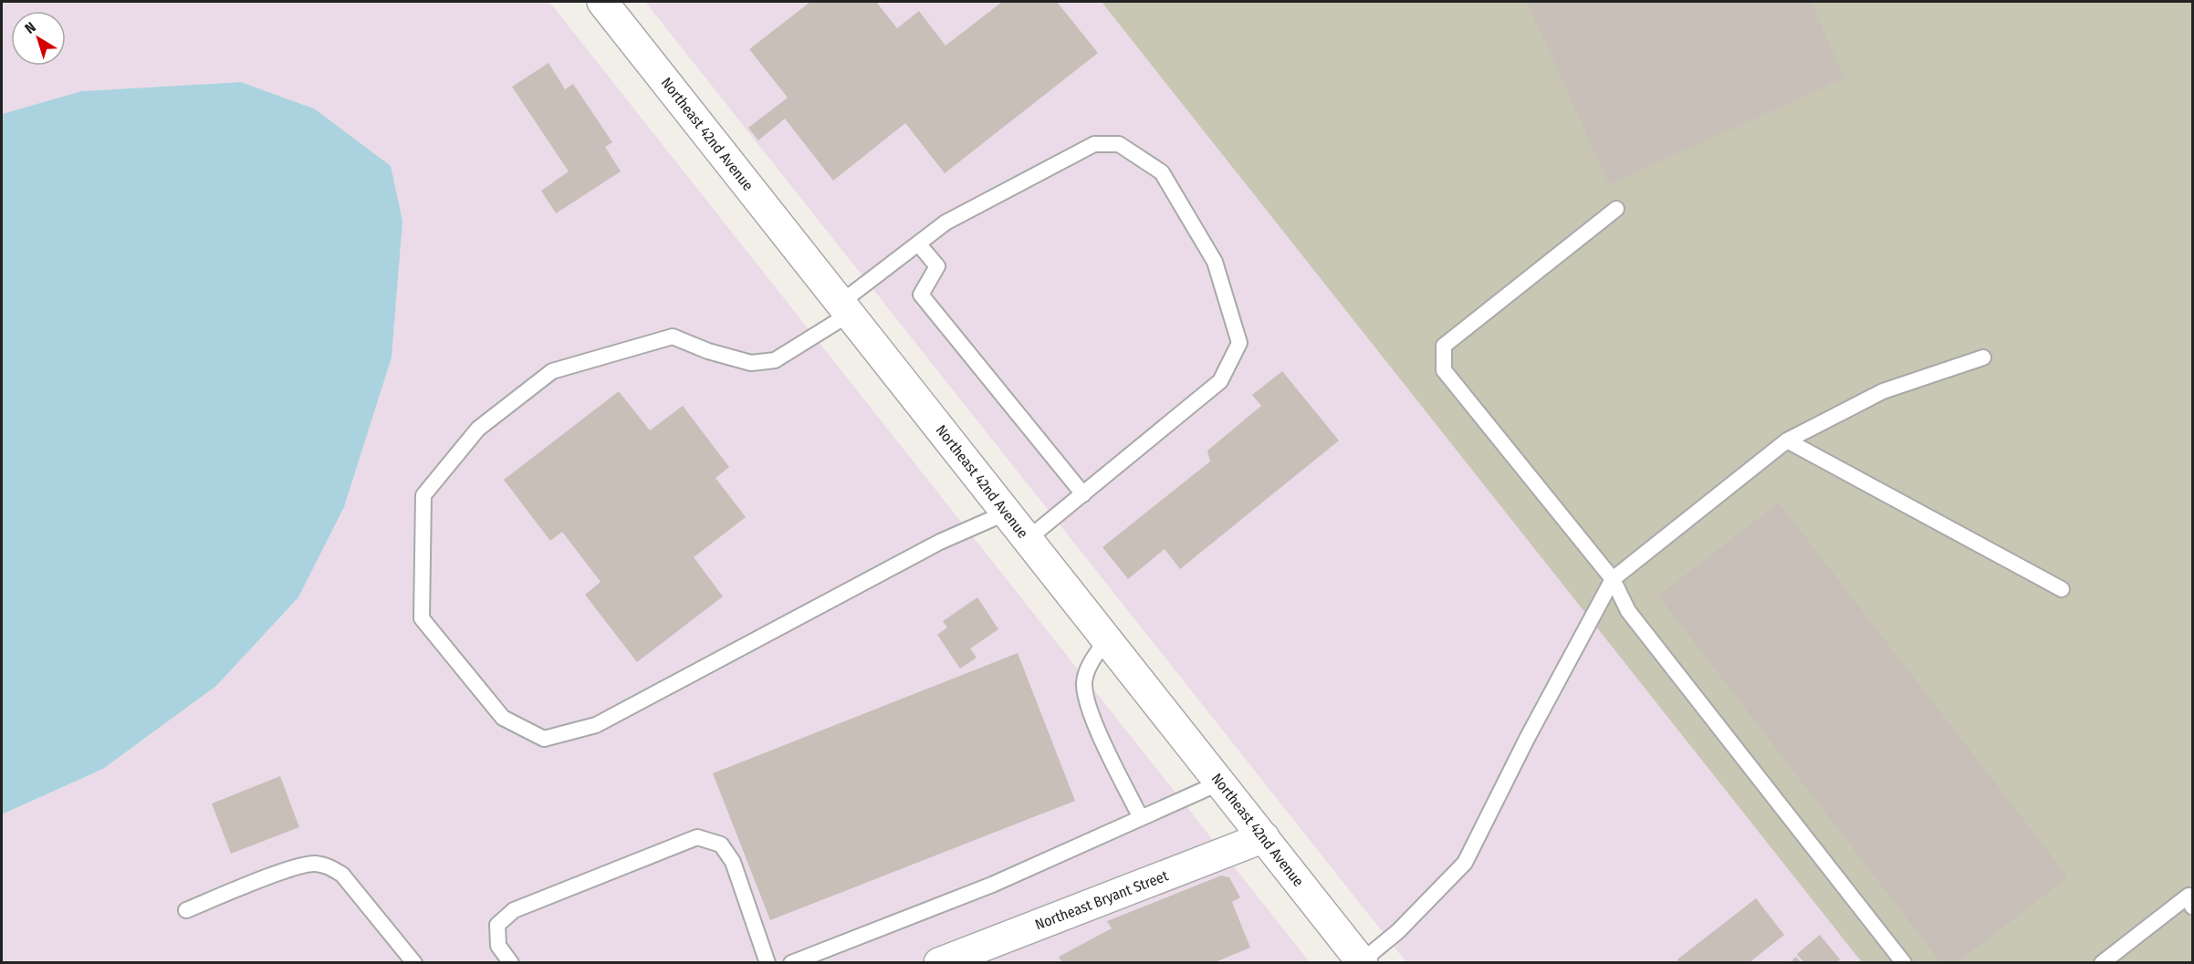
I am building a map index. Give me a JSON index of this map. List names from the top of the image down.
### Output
{
  "streets": {
    "street": ["Northeast 42nd Avenue", "Northeast Bryant Street"]
  },
  "crossings": [
    ["Northeast 42nd Avenue", "Northeast Bryant Street"]
  ],
  "north": "top left"
}
